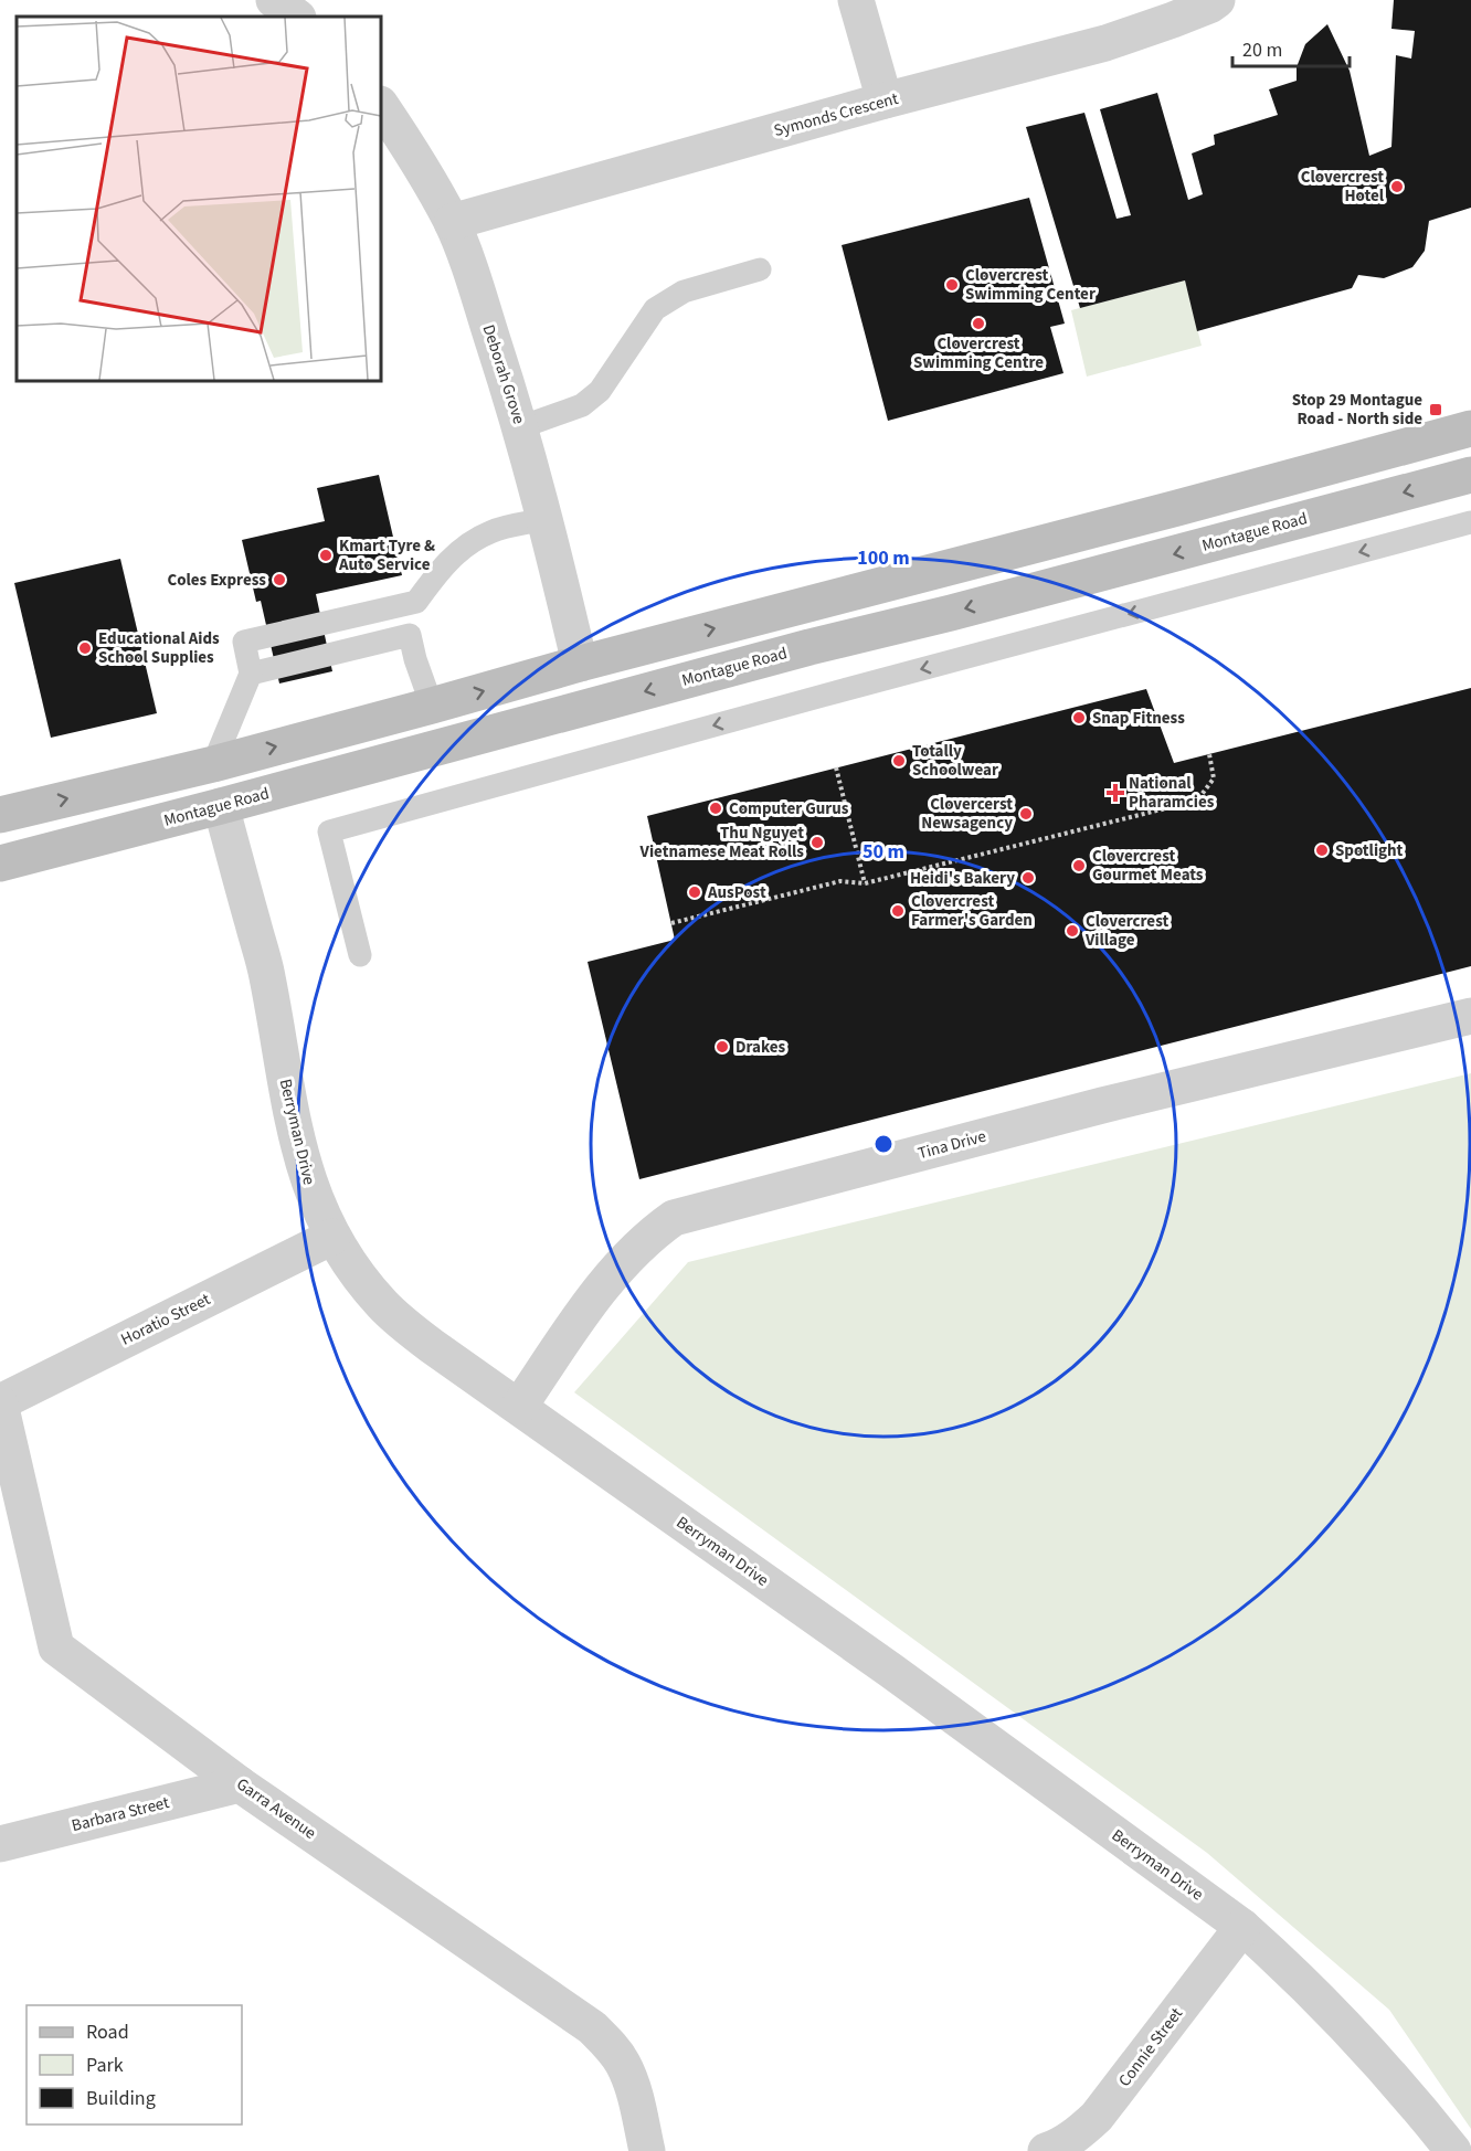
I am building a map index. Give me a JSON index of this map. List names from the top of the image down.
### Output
{
  "streets": {
    "main road": ["Montague Road"],
    "street": [
      "Symonds Crescent",
      "Deborah Grove",
      "Berryman Drive",
      "Tina Drive",
      "Horatio Street",
      "Garra Avenue",
      "Barbara Street",
      "Connie Street"
    ]
  },
  "crossings": [
    ["Symonds Crescent", "Deborah Grove"],
    ["Montague Road", "Berryman Drive"],
    ["Berryman Drive", "Tina Drive"],
    ["Berryman Drive", "Horatio Street"],
    ["Berryman Drive", "Connie Street"],
    ["Horatio Street", "Garra Avenue"],
    ["Garra Avenue", "Barbara Street"]
  ],
  "places": {
    "other": [
      "Clovercrest Hotel",
      "Clovercrest Swimming Center",
      "Clovercrest Swimming Centre",
      "Kmart Tyre & Auto Service",
      "Coles Express",
      "Educational Aids School Supplies",
      "Snap Fitness",
      "Totally Schoolwear",
      "Computer Gurus",
      "Clovercerst Newsagency",
      "Thu Nguyet Vietnamese Meat Rolls",
      "Spotlight",
      "Clovercrest Gourmet Meats",
      "Heidi's Bakery",
      "AusPost",
      "Clovercrest Farmer's Garden",
      "Clovercrest Village",
      "Drakes"
    ],
    "transit": ["Stop 29 Montague Road - North side"],
    "health": ["National Pharamcies"]
  },
  "legend": ["Road", "Park", "Building"],
  "scale_bar": "20 m",
  "rings": ["100 m", "50 m"]
}
